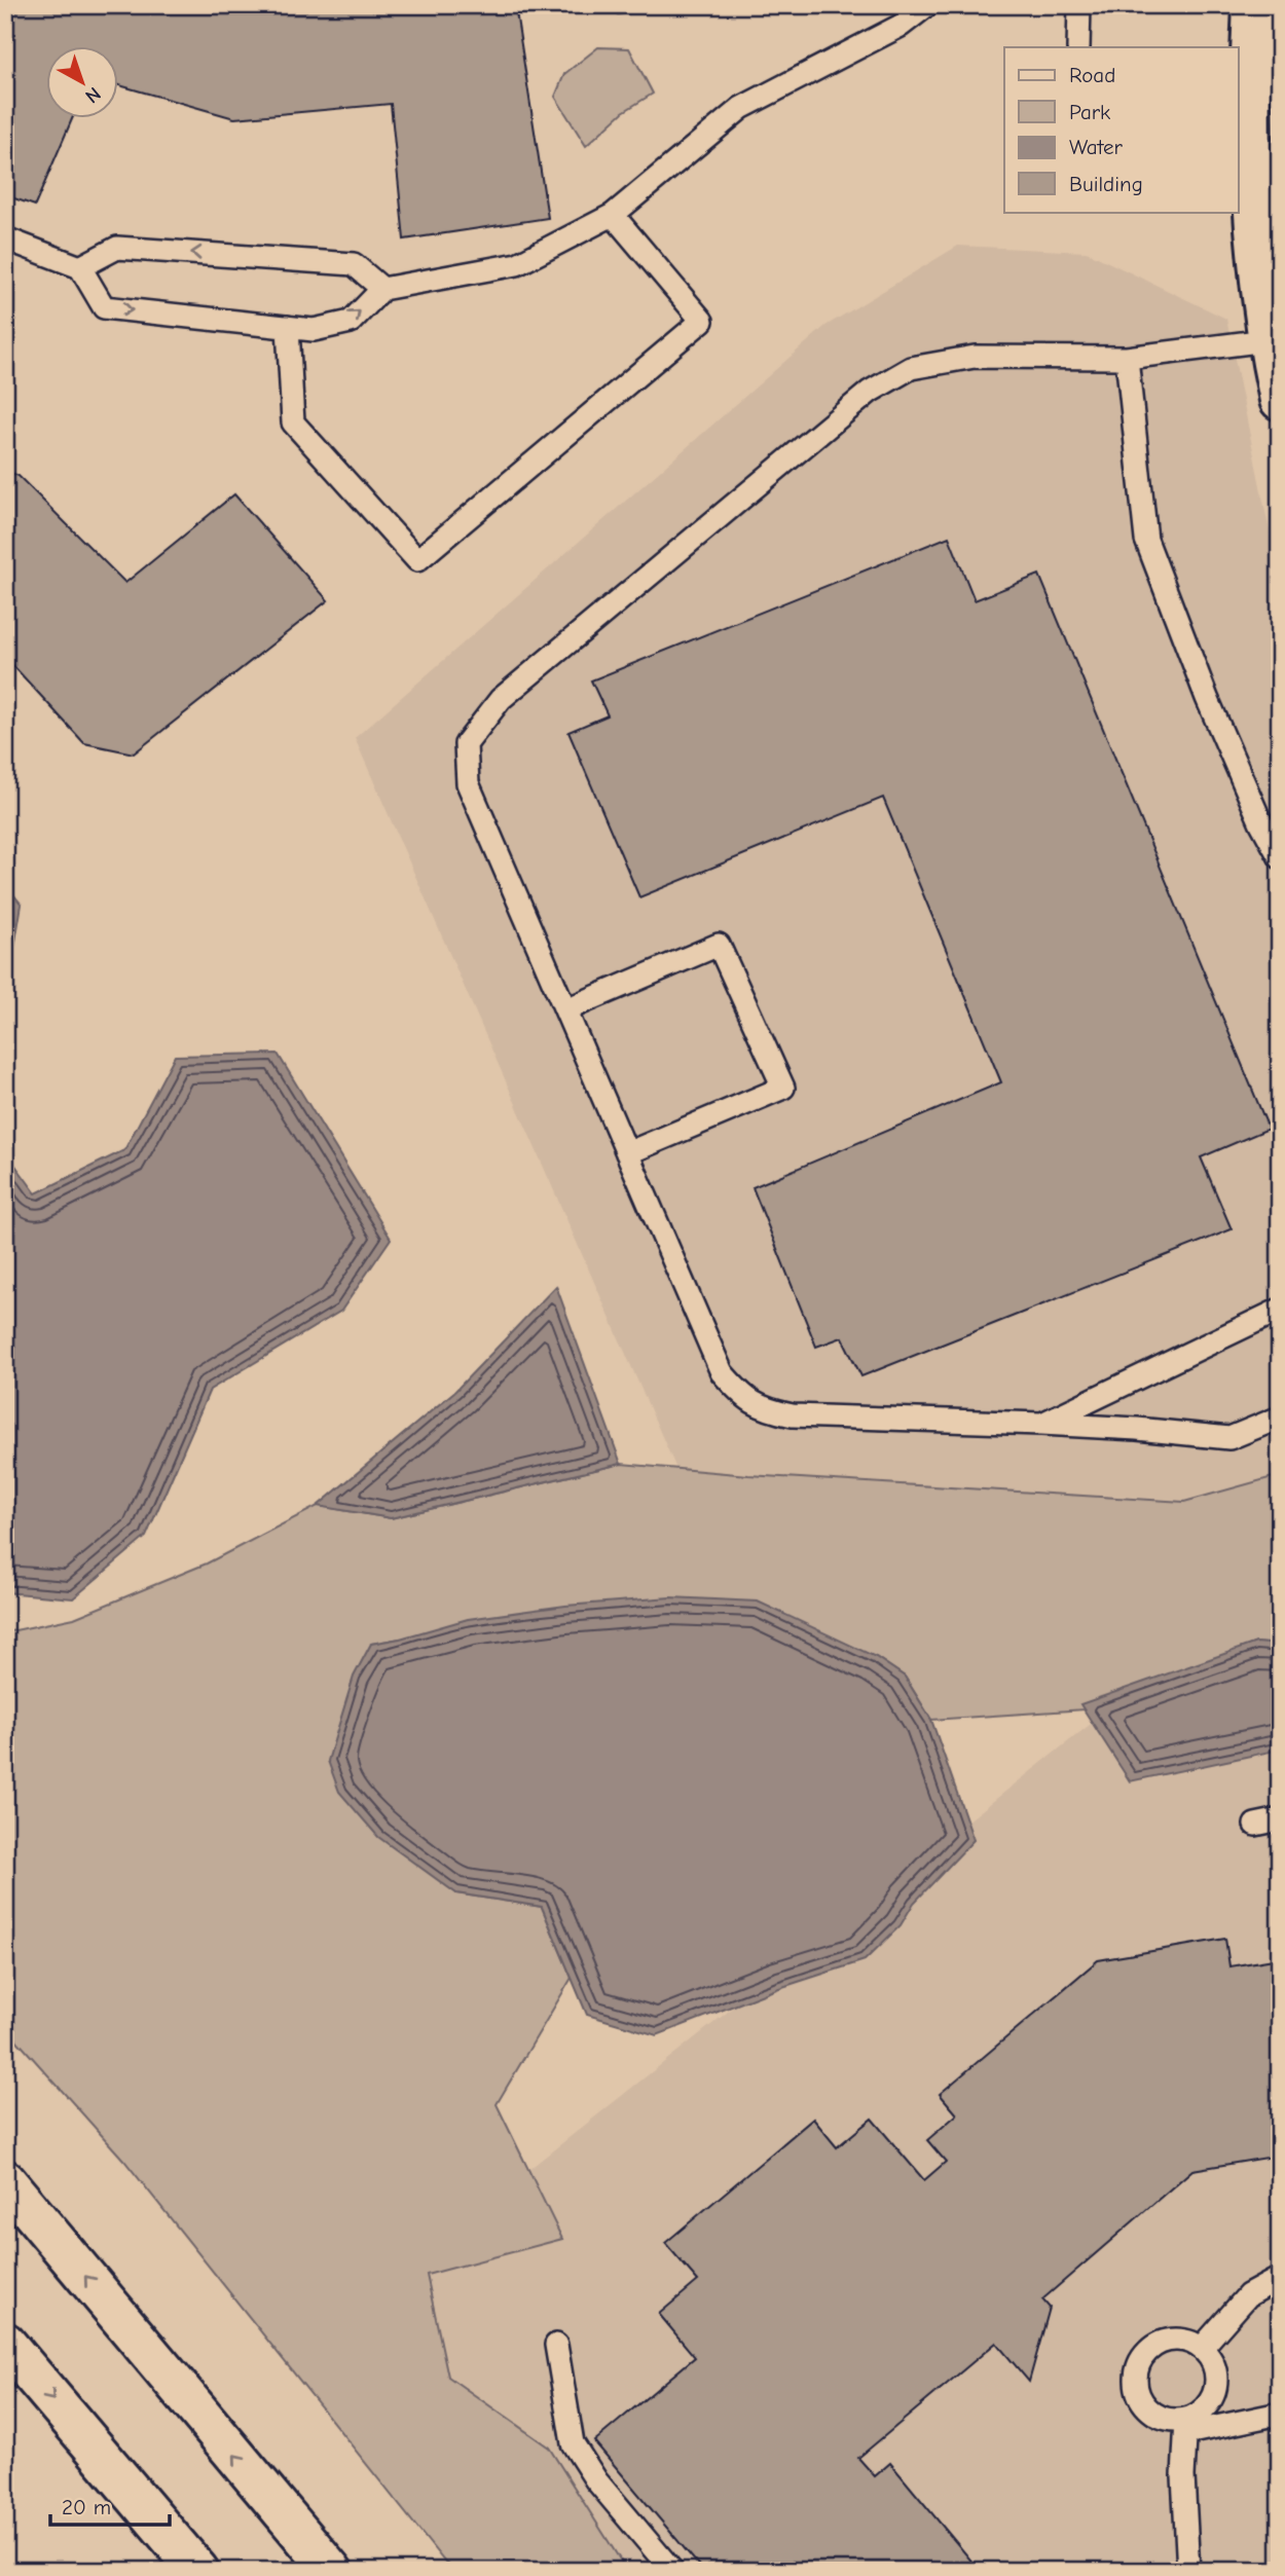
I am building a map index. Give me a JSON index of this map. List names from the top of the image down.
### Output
{
  "legend": [
    "Road",
    "Park",
    "Water",
    "Building"
  ],
  "scale_bar": "20 m",
  "north": "bottom right"
}
